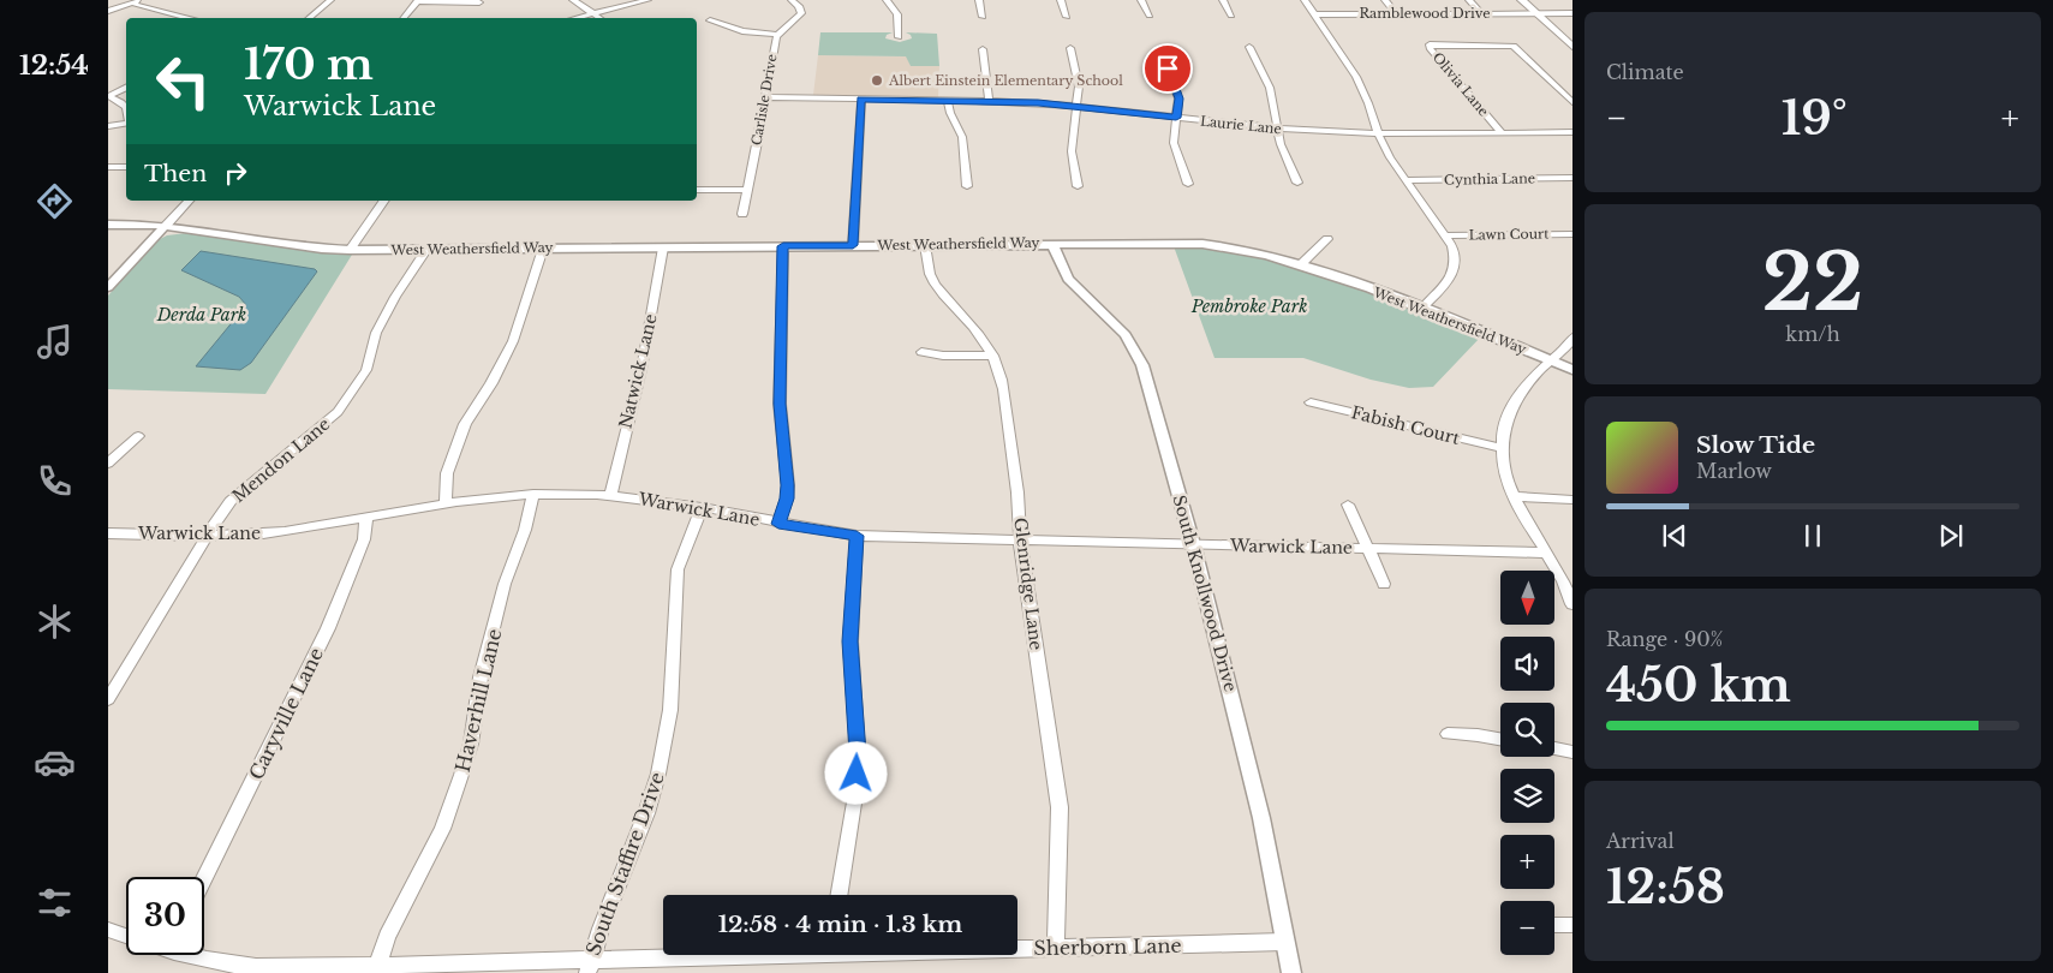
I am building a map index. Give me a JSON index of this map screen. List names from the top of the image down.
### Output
{
  "streets": {
    "street": [
      "Ramblewood Drive",
      "Olivia Lane",
      "Carlisle Drive",
      "Laurie Lane",
      "Cynthia Lane",
      "Lawn Court",
      "West Weathersfield Way",
      "Natwick Lane",
      "Fabish Court",
      "Mendon Lane",
      "Warwick Lane",
      "Glenridge Lane",
      "South Knollwood Drive",
      "Haverhill Lane",
      "Caryville Lane",
      "South Staffire Drive",
      "Sherborn Lane"
    ]
  },
  "crossings": [
    ["Olivia Lane", "Laurie Lane"],
    ["Carlisle Drive", "Laurie Lane"],
    ["West Weathersfield Way", "Natwick Lane"],
    ["West Weathersfield Way", "Mendon Lane"],
    ["West Weathersfield Way", "Glenridge Lane"],
    ["West Weathersfield Way", "South Knollwood Drive"],
    ["Natwick Lane", "Warwick Lane"],
    ["Mendon Lane", "Warwick Lane"],
    ["Warwick Lane", "Glenridge Lane"],
    ["Warwick Lane", "South Knollwood Drive"],
    ["Warwick Lane", "Haverhill Lane"],
    ["Warwick Lane", "Caryville Lane"],
    ["Warwick Lane", "South Staffire Drive"],
    ["Glenridge Lane", "Sherborn Lane"],
    ["South Knollwood Drive", "Sherborn Lane"],
    ["Haverhill Lane", "Sherborn Lane"],
    ["South Staffire Drive", "Sherborn Lane"]
  ],
  "parks": ["Pembroke Park", "Derda Park"],
  "places": ["Albert Einstein Elementary School"],
  "north": "bottom",
  "page": {
    "tabs": "12:54",
    "tile": [
      "Climate",
      ["22", "km/h"],
      ["Range · 90%", "450 km"],
      ["Arrival", "12:58"]
    ],
    "turn": ["170 m", "Warwick Lane"],
    "heat": ["−", "19°", "+"],
    "then": "Then",
    "song": ["Slow Tide", "Marlow"],
    "map_buttons": ["+", "−"],
    "limit": "30",
    "trip": "12:58 · 4 min · 1.3 km"
  }
}
